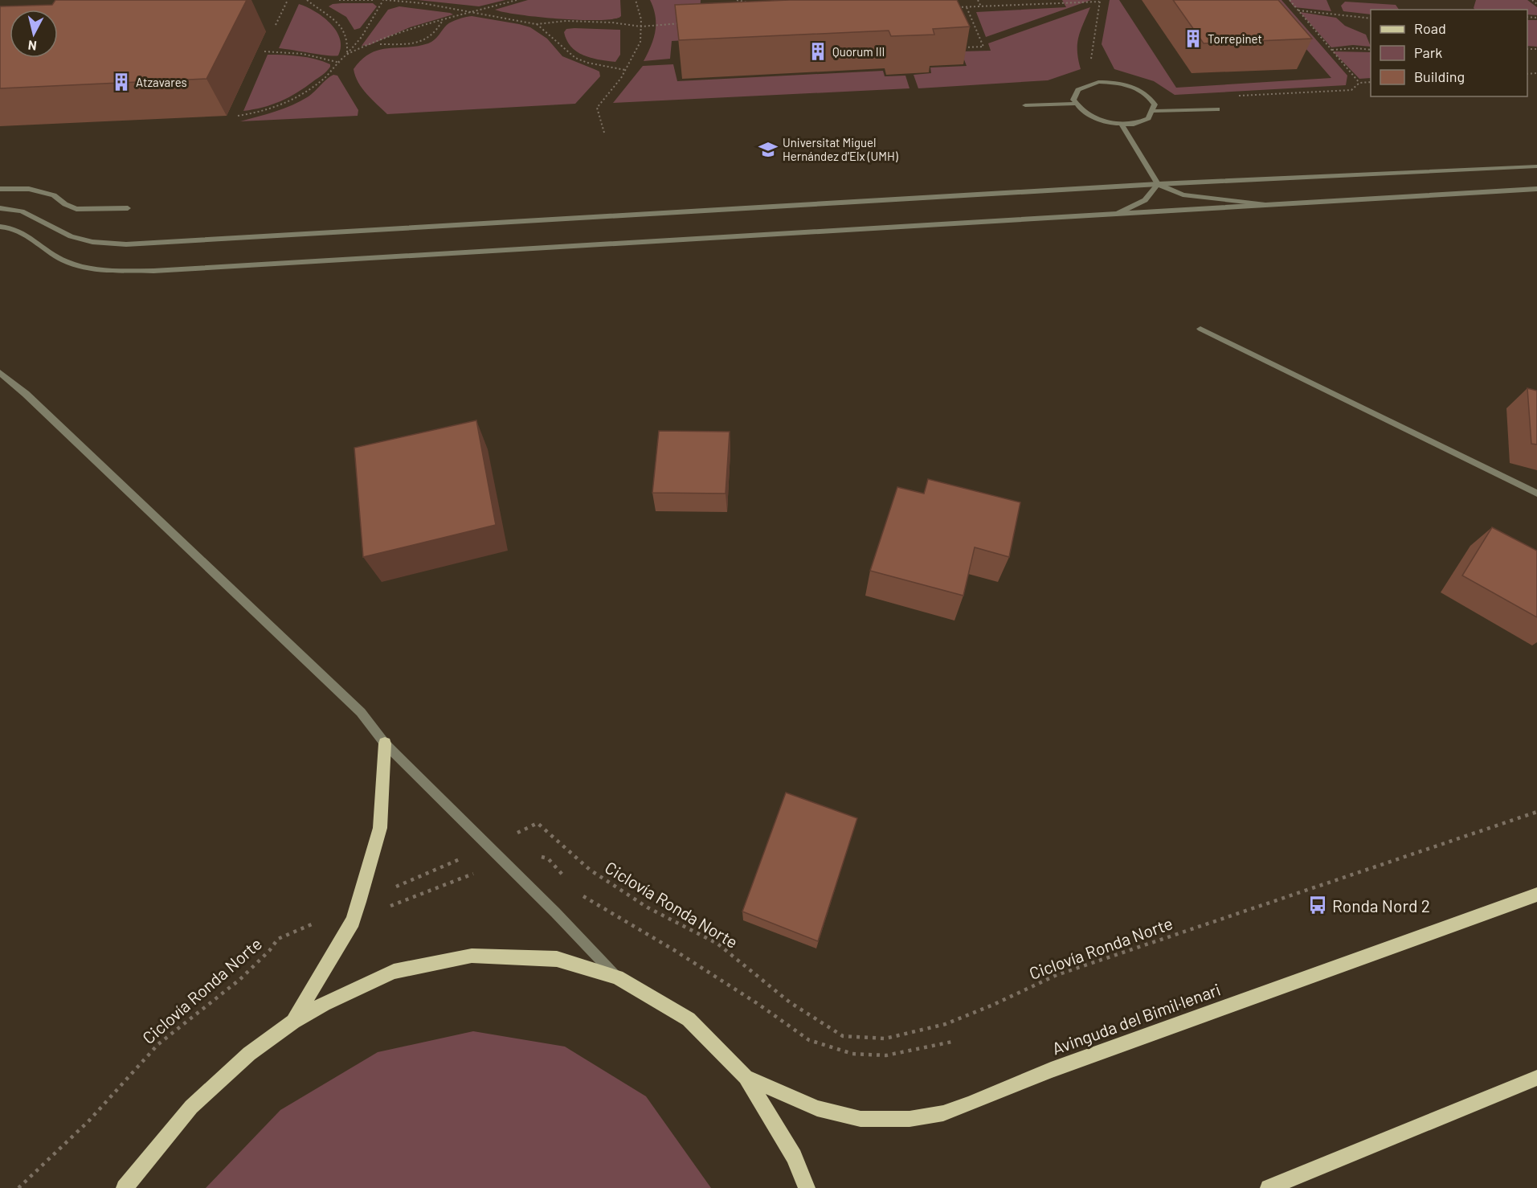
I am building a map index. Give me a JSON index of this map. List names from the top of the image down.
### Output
{
  "streets": {
    "main road": ["Avinguda del Bimil·lenari"],
    "path": ["Ciclovía Ronda Norte"]
  },
  "places": {
    "building": ["Torrepinet", "Quorum III", "Atzavares"],
    "school or university": ["Universitat Miguel Hernández d'Elx (UMH)"],
    "bus stop": ["Ronda Nord 2"]
  },
  "legend": ["Road", "Park", "Building"],
  "north": "bottom"
}
